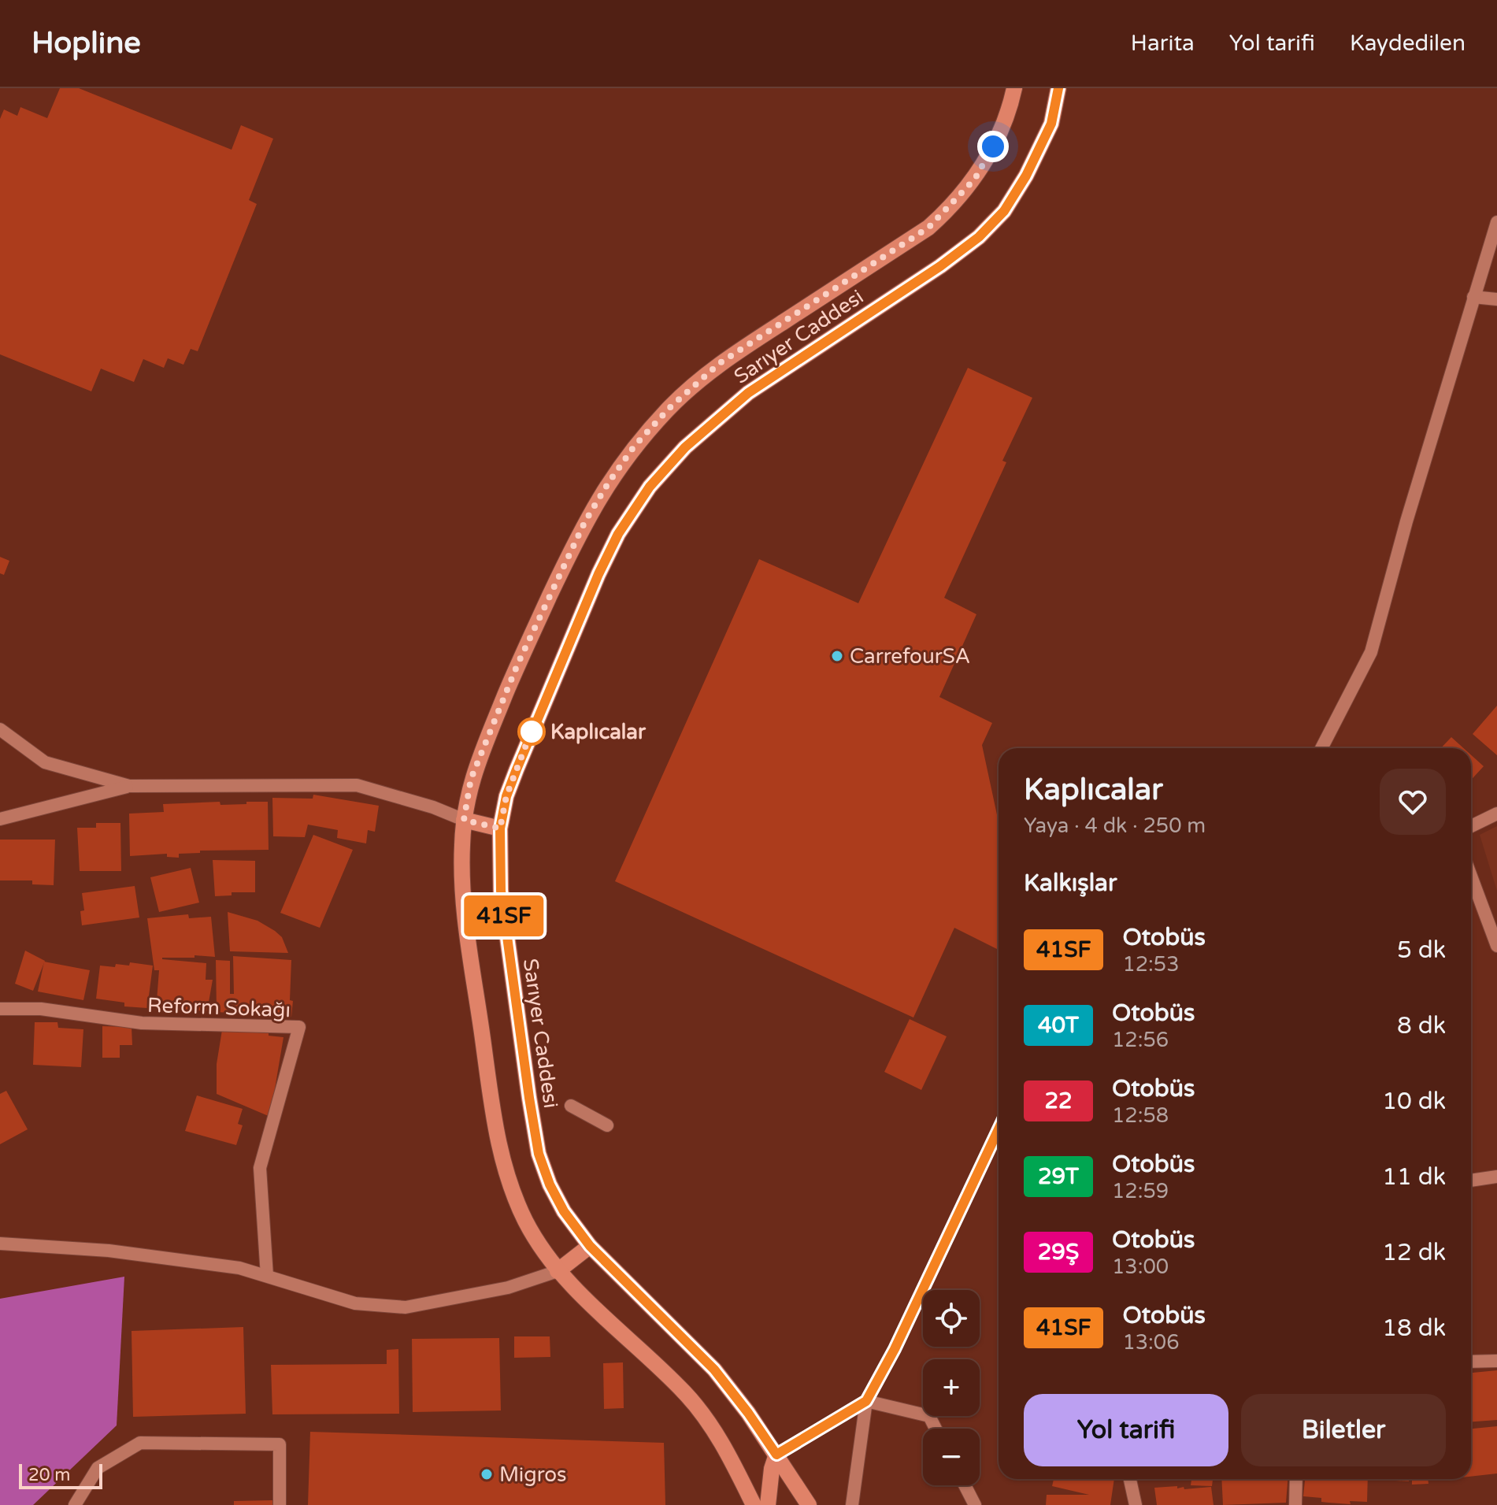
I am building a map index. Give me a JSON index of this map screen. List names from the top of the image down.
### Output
{
  "streets": {
    "main road": ["Sarıyer Caddesi"],
    "street": ["Reform Sokağı"]
  },
  "places": ["CarrefourSA", "Kaplıcalar", "Migros"],
  "lines": ["bus line 41SF"],
  "scale_bar": "20 m",
  "page": {
    "header": "Hopline",
    "nav": ["Harita", "Yol tarifi", "Kaydedilen"],
    "on_map": "41SF",
    "heading": [
      ["Kaplıcalar", "Yaya · 4 dk · 250 m"],
      "Kalkışlar"
    ],
    "list": [
      {
        "mark": "41SF",
        "name": "Otobüs",
        "note": "12:53",
        "value": "5 dk"
      },
      {
        "mark": "40T",
        "name": "Otobüs",
        "note": "12:56",
        "value": "8 dk"
      },
      {
        "mark": "22",
        "name": "Otobüs",
        "note": "12:58",
        "value": "10 dk"
      },
      {
        "mark": "29T",
        "name": "Otobüs",
        "note": "12:59",
        "value": "11 dk"
      },
      {
        "mark": "29Ş",
        "name": "Otobüs",
        "note": "13:00",
        "value": "12 dk"
      },
      {
        "mark": "41SF",
        "name": "Otobüs",
        "note": "13:06",
        "value": "18 dk"
      }
    ],
    "map_buttons": ["+", "−"],
    "buttons": ["Yol tarifi", "Biletler"],
    "scale": "20 m"
  }
}
